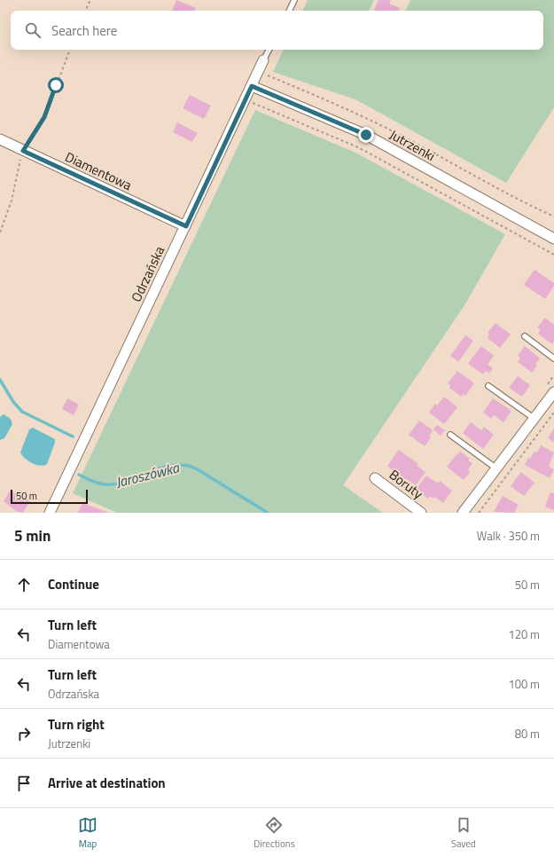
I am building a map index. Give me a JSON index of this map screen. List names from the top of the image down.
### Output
{
  "streets": {
    "street": [
      "Jutrzenki",
      "Diamentowa",
      "Odrzańska",
      "Boruty"
    ]
  },
  "crossings": [
    ["Jutrzenki", "Odrzańska"],
    ["Diamentowa", "Odrzańska"]
  ],
  "water": ["Jaroszówka"],
  "scale_bar": "50 m",
  "page": {
    "search": "Search here",
    "scale": "50 m",
    "heading": ["5 min", "Walk · 350 m"],
    "list": [
      ["Continue", "50 m"],
      ["Turn left", "Diamentowa", "120 m"],
      ["Turn left", "Odrzańska", "100 m"],
      ["Turn right", "Jutrzenki", "80 m"],
      "Arrive at destination"
    ],
    "nav": ["Map", "Directions", "Saved"]
  }
}
